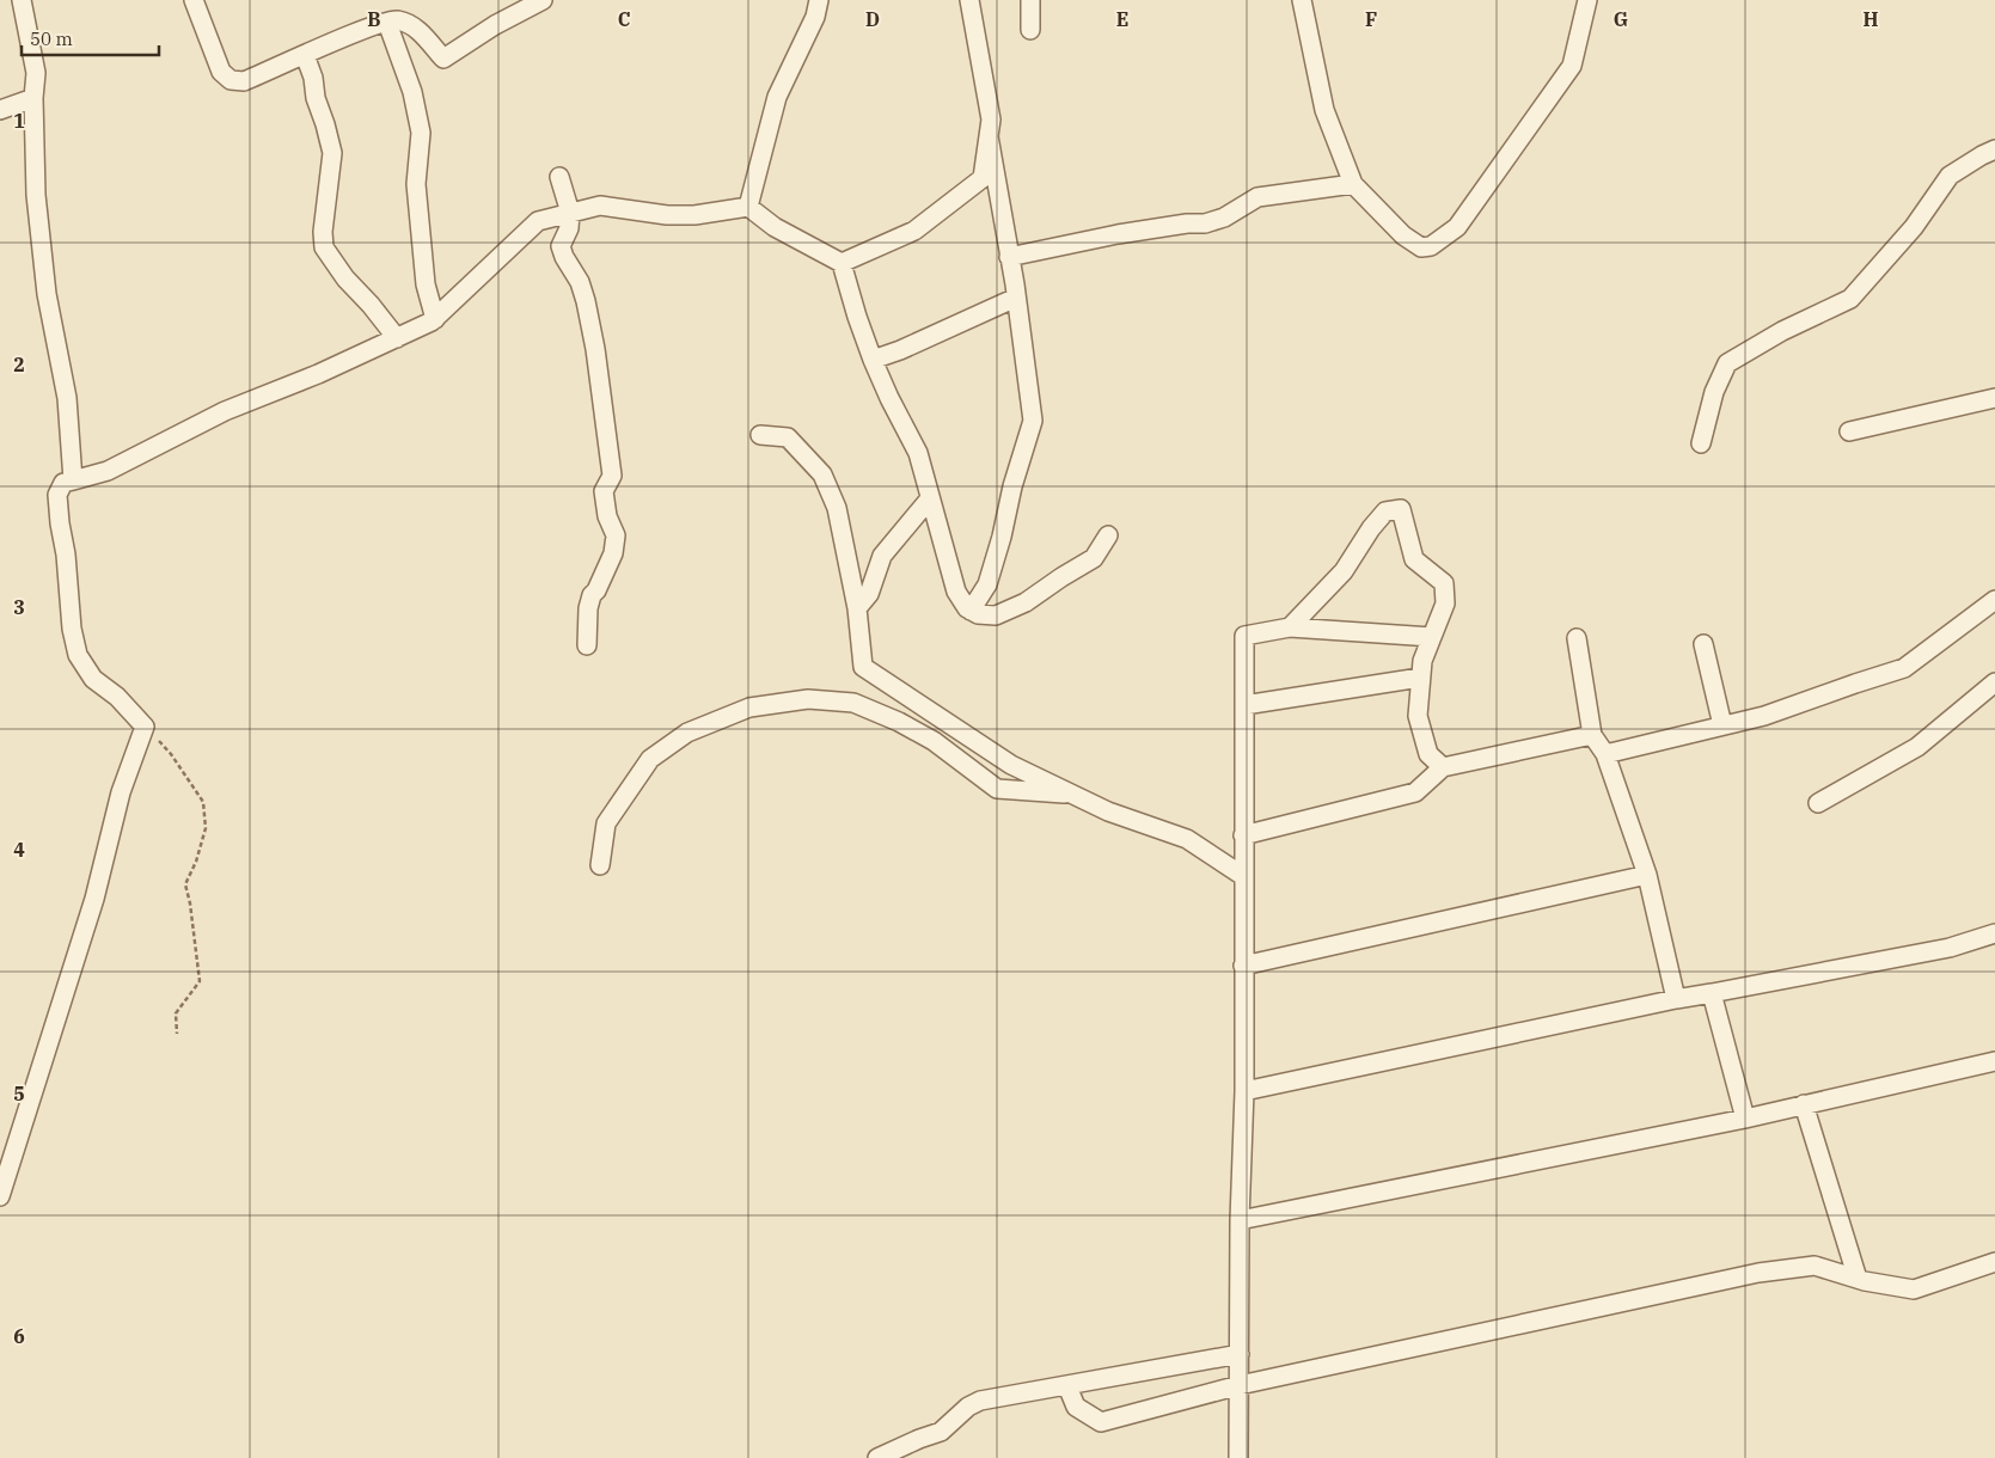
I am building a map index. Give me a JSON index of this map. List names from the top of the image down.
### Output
{
  "scale_bar": "50 m",
  "grid": {
    "columns": [
      "B",
      "C",
      "D",
      "E",
      "F",
      "G",
      "H"
    ],
    "rows": [
      "1",
      "2",
      "3",
      "4",
      "5",
      "6"
    ]
  }
}
